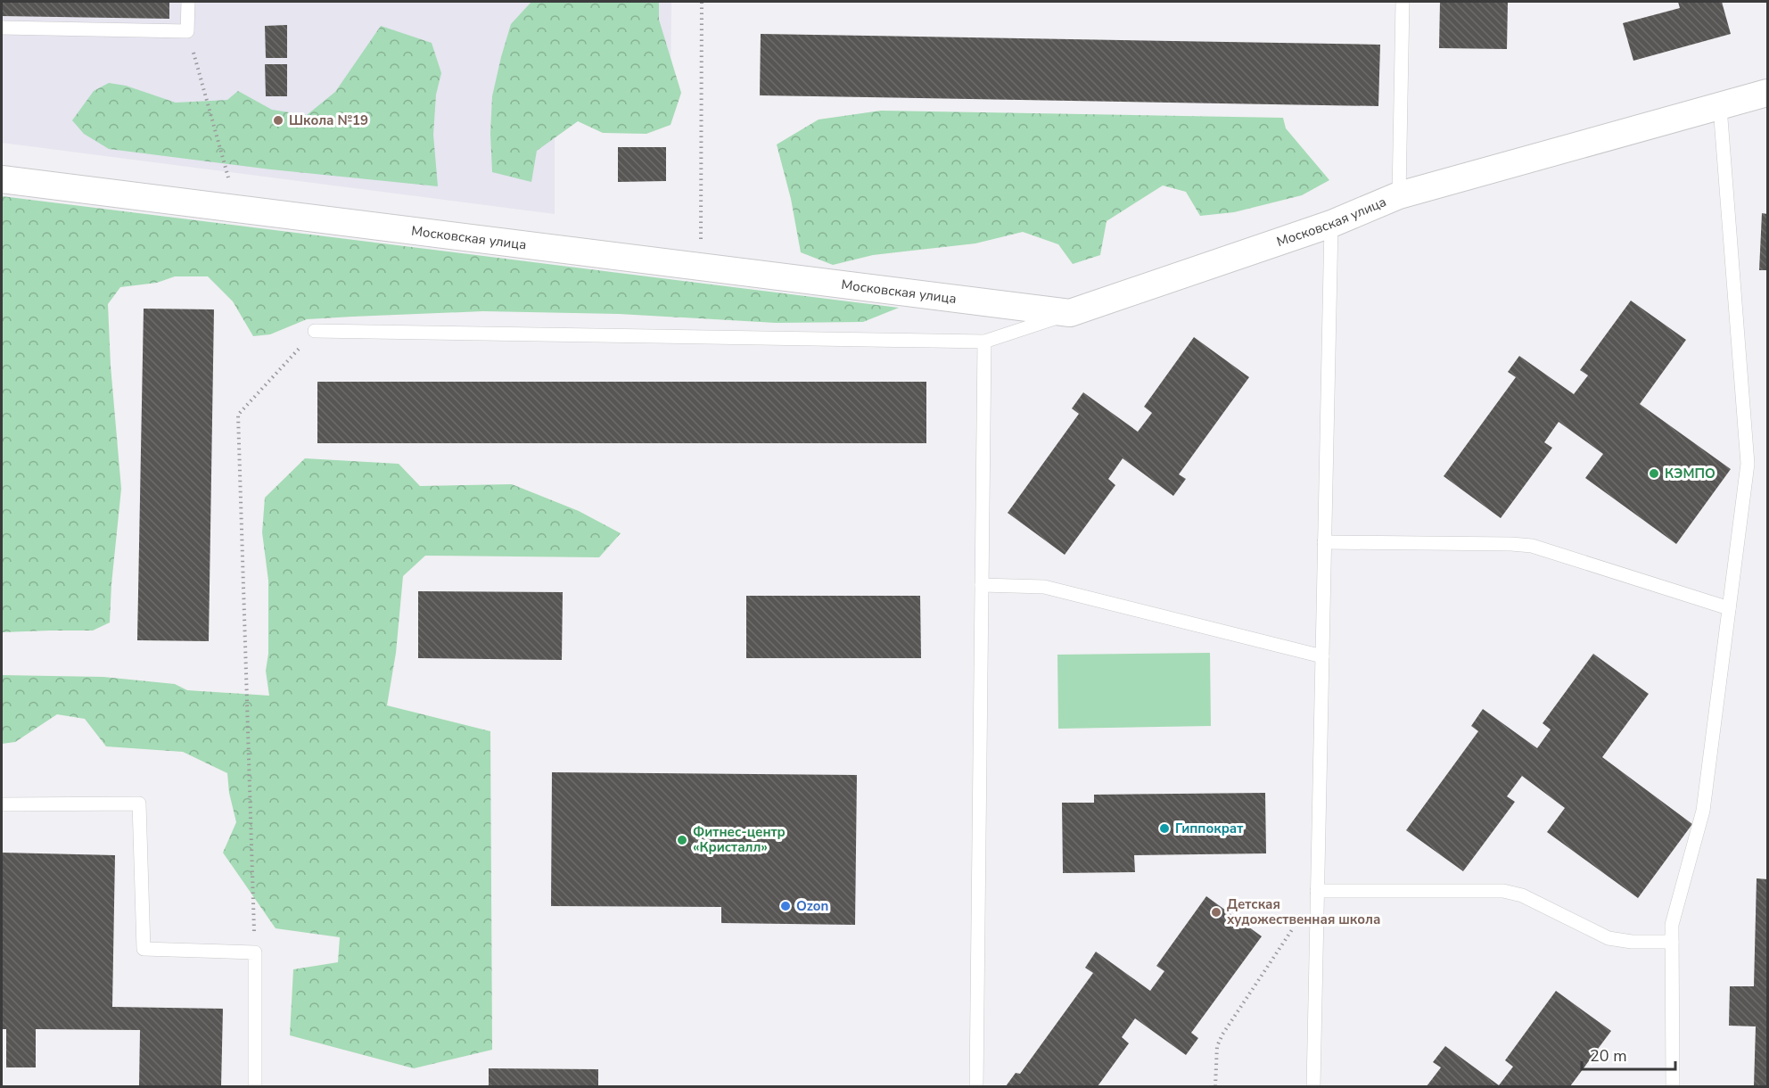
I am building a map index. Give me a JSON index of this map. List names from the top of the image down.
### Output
{
  "streets": {
    "street": ["Московская улица"]
  },
  "places": [
    "Школа №19",
    "КЭМПО",
    "Гиппократ",
    "Фитнес-центр «Кристалл»",
    "Ozon",
    "Детская художественная школа"
  ],
  "scale_bar": "20 m"
}
